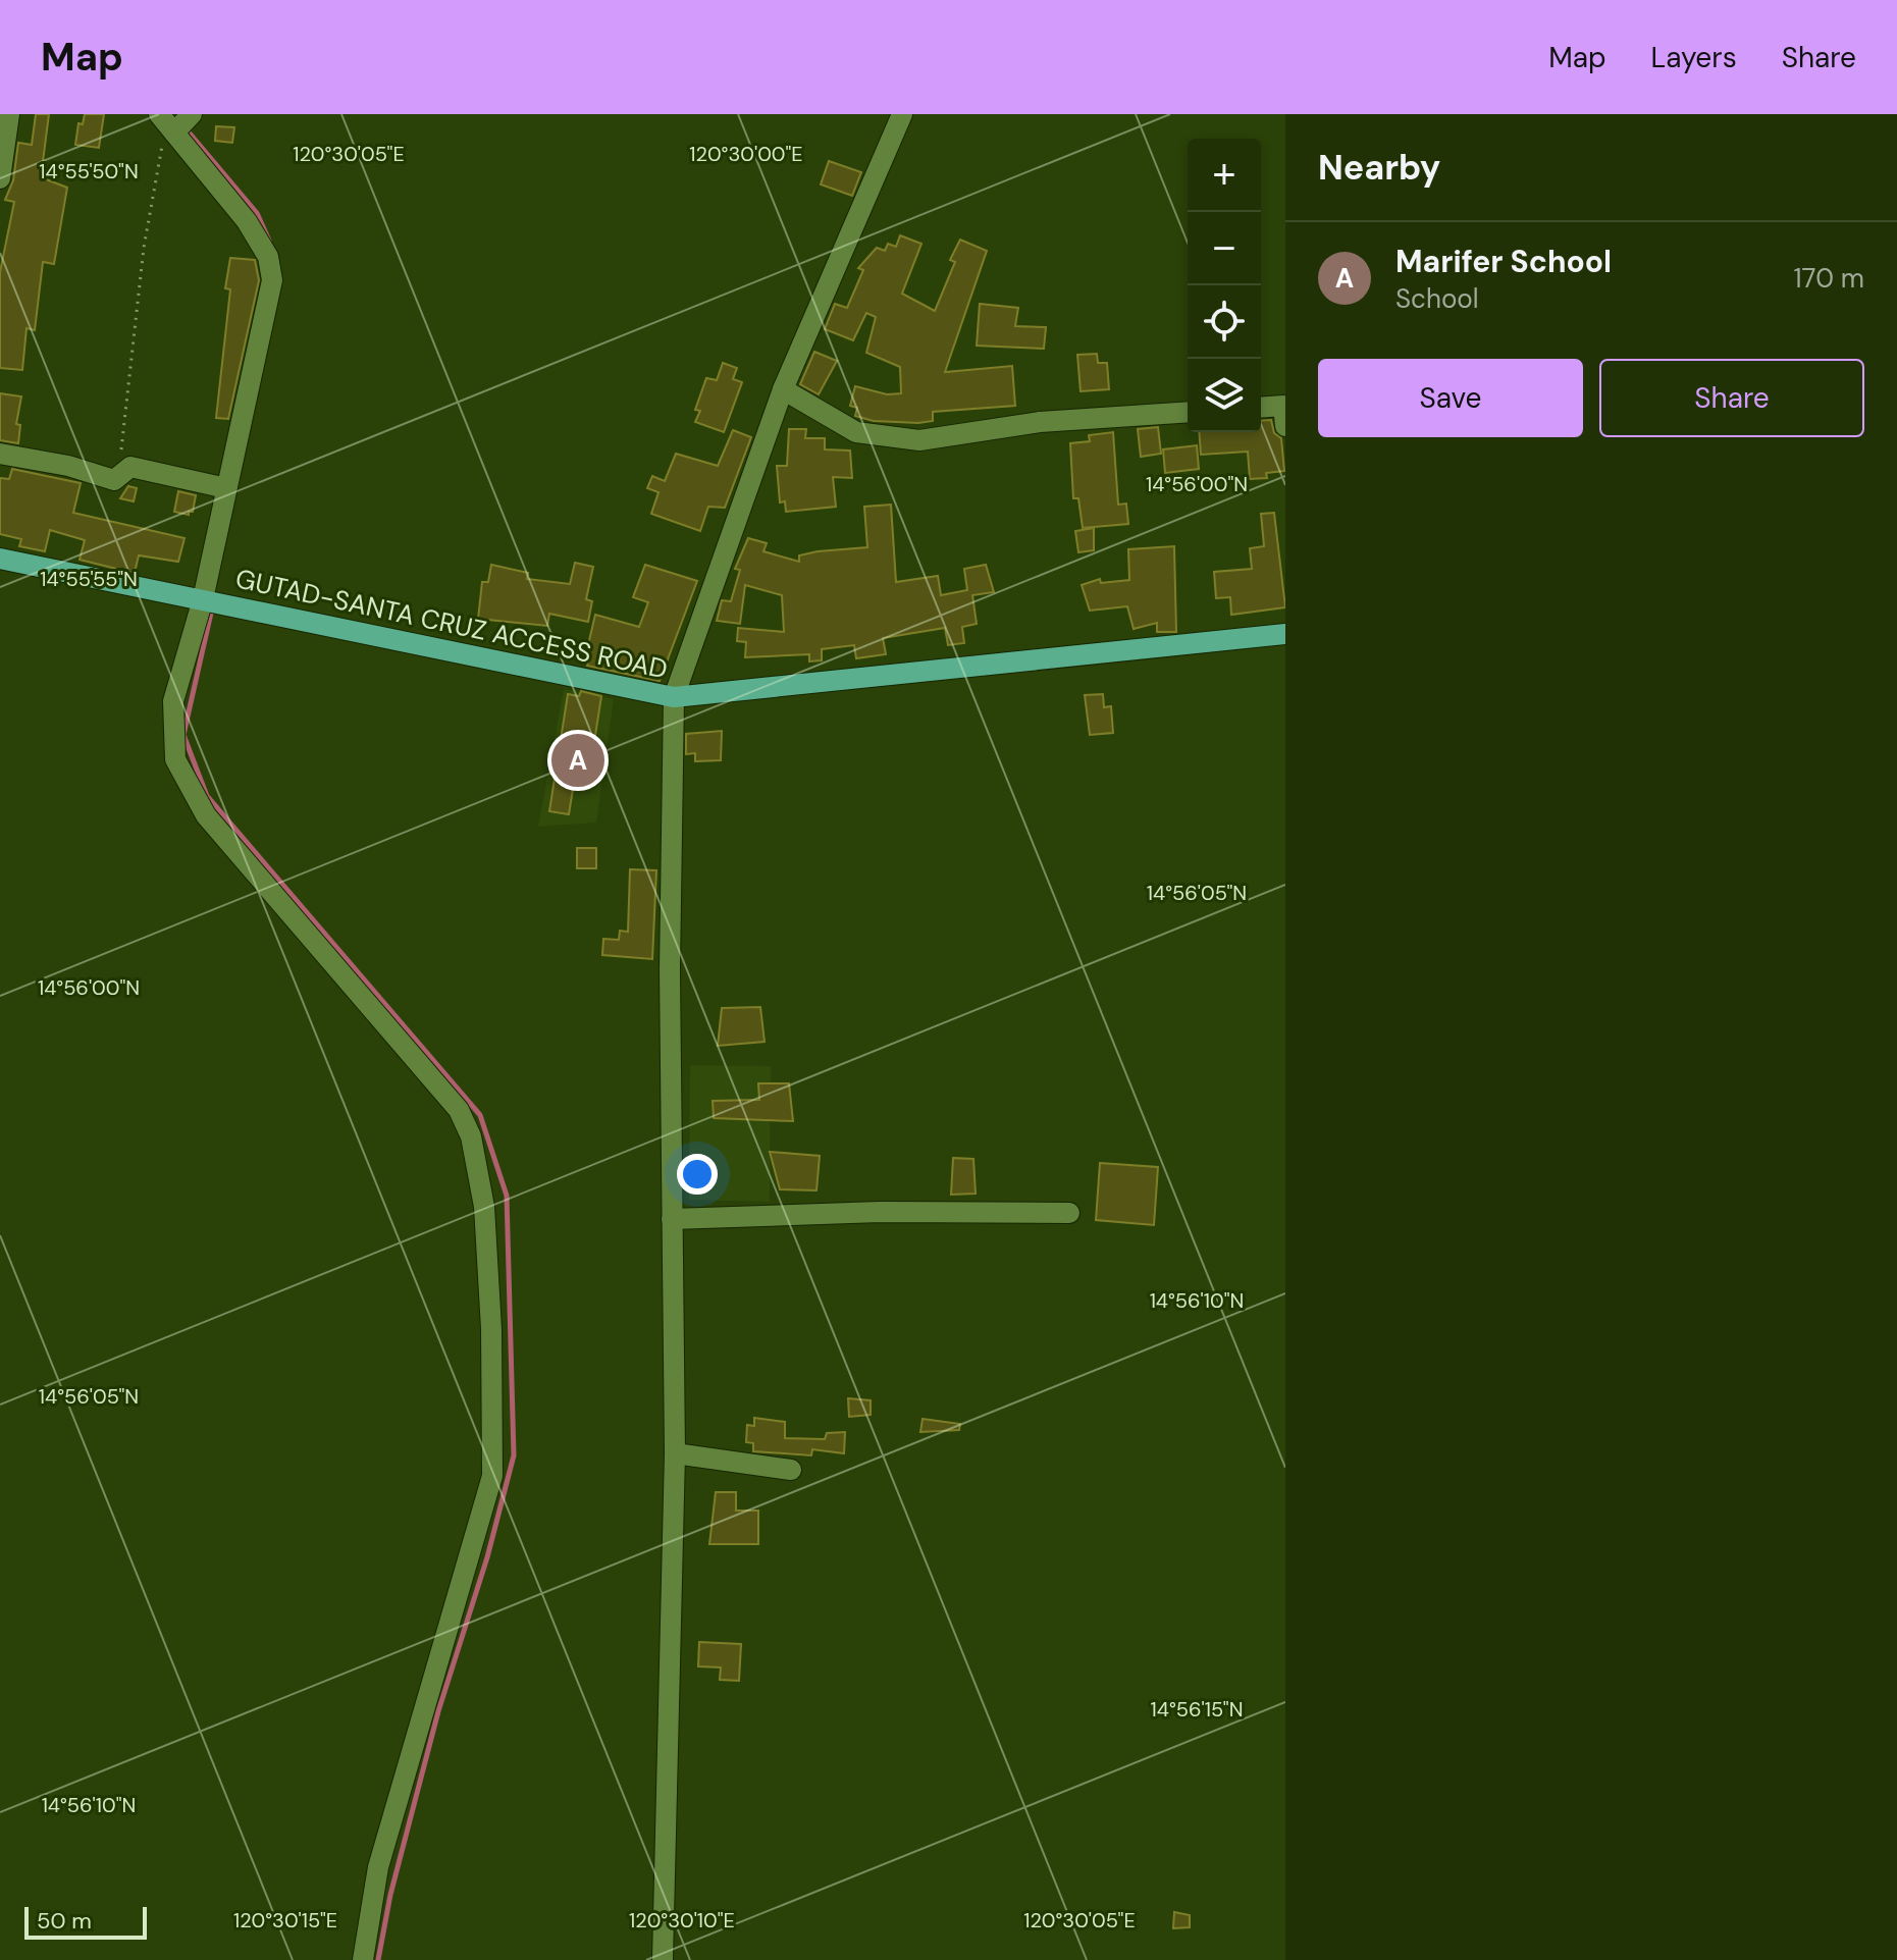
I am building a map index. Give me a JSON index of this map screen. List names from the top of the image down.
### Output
{
  "streets": {
    "main road": ["GUTAD-SANTA CRUZ ACCESS ROAD"]
  },
  "scale_bar": "50 m",
  "page": {
    "header": "Map",
    "nav": ["Map", "Layers", "Share"],
    "heading": "Nearby",
    "map_buttons": ["+", "−"],
    "list": [
      {
        "mark": "A",
        "name": "Marifer School",
        "note": "School",
        "value": "170 m"
      }
    ],
    "buttons": ["Save", "Share"],
    "pins": "A",
    "scale": "50 m"
  },
  "coordinates": [
    "120°30'05\"E",
    "120°30'00\"E",
    "14°55'50\"N",
    "14°56'00\"N",
    "14°55'55\"N",
    "14°56'05\"N",
    "14°56'10\"N",
    "14°56'15\"N",
    "120°30'15\"E",
    "120°30'10\"E"
  ]
}
